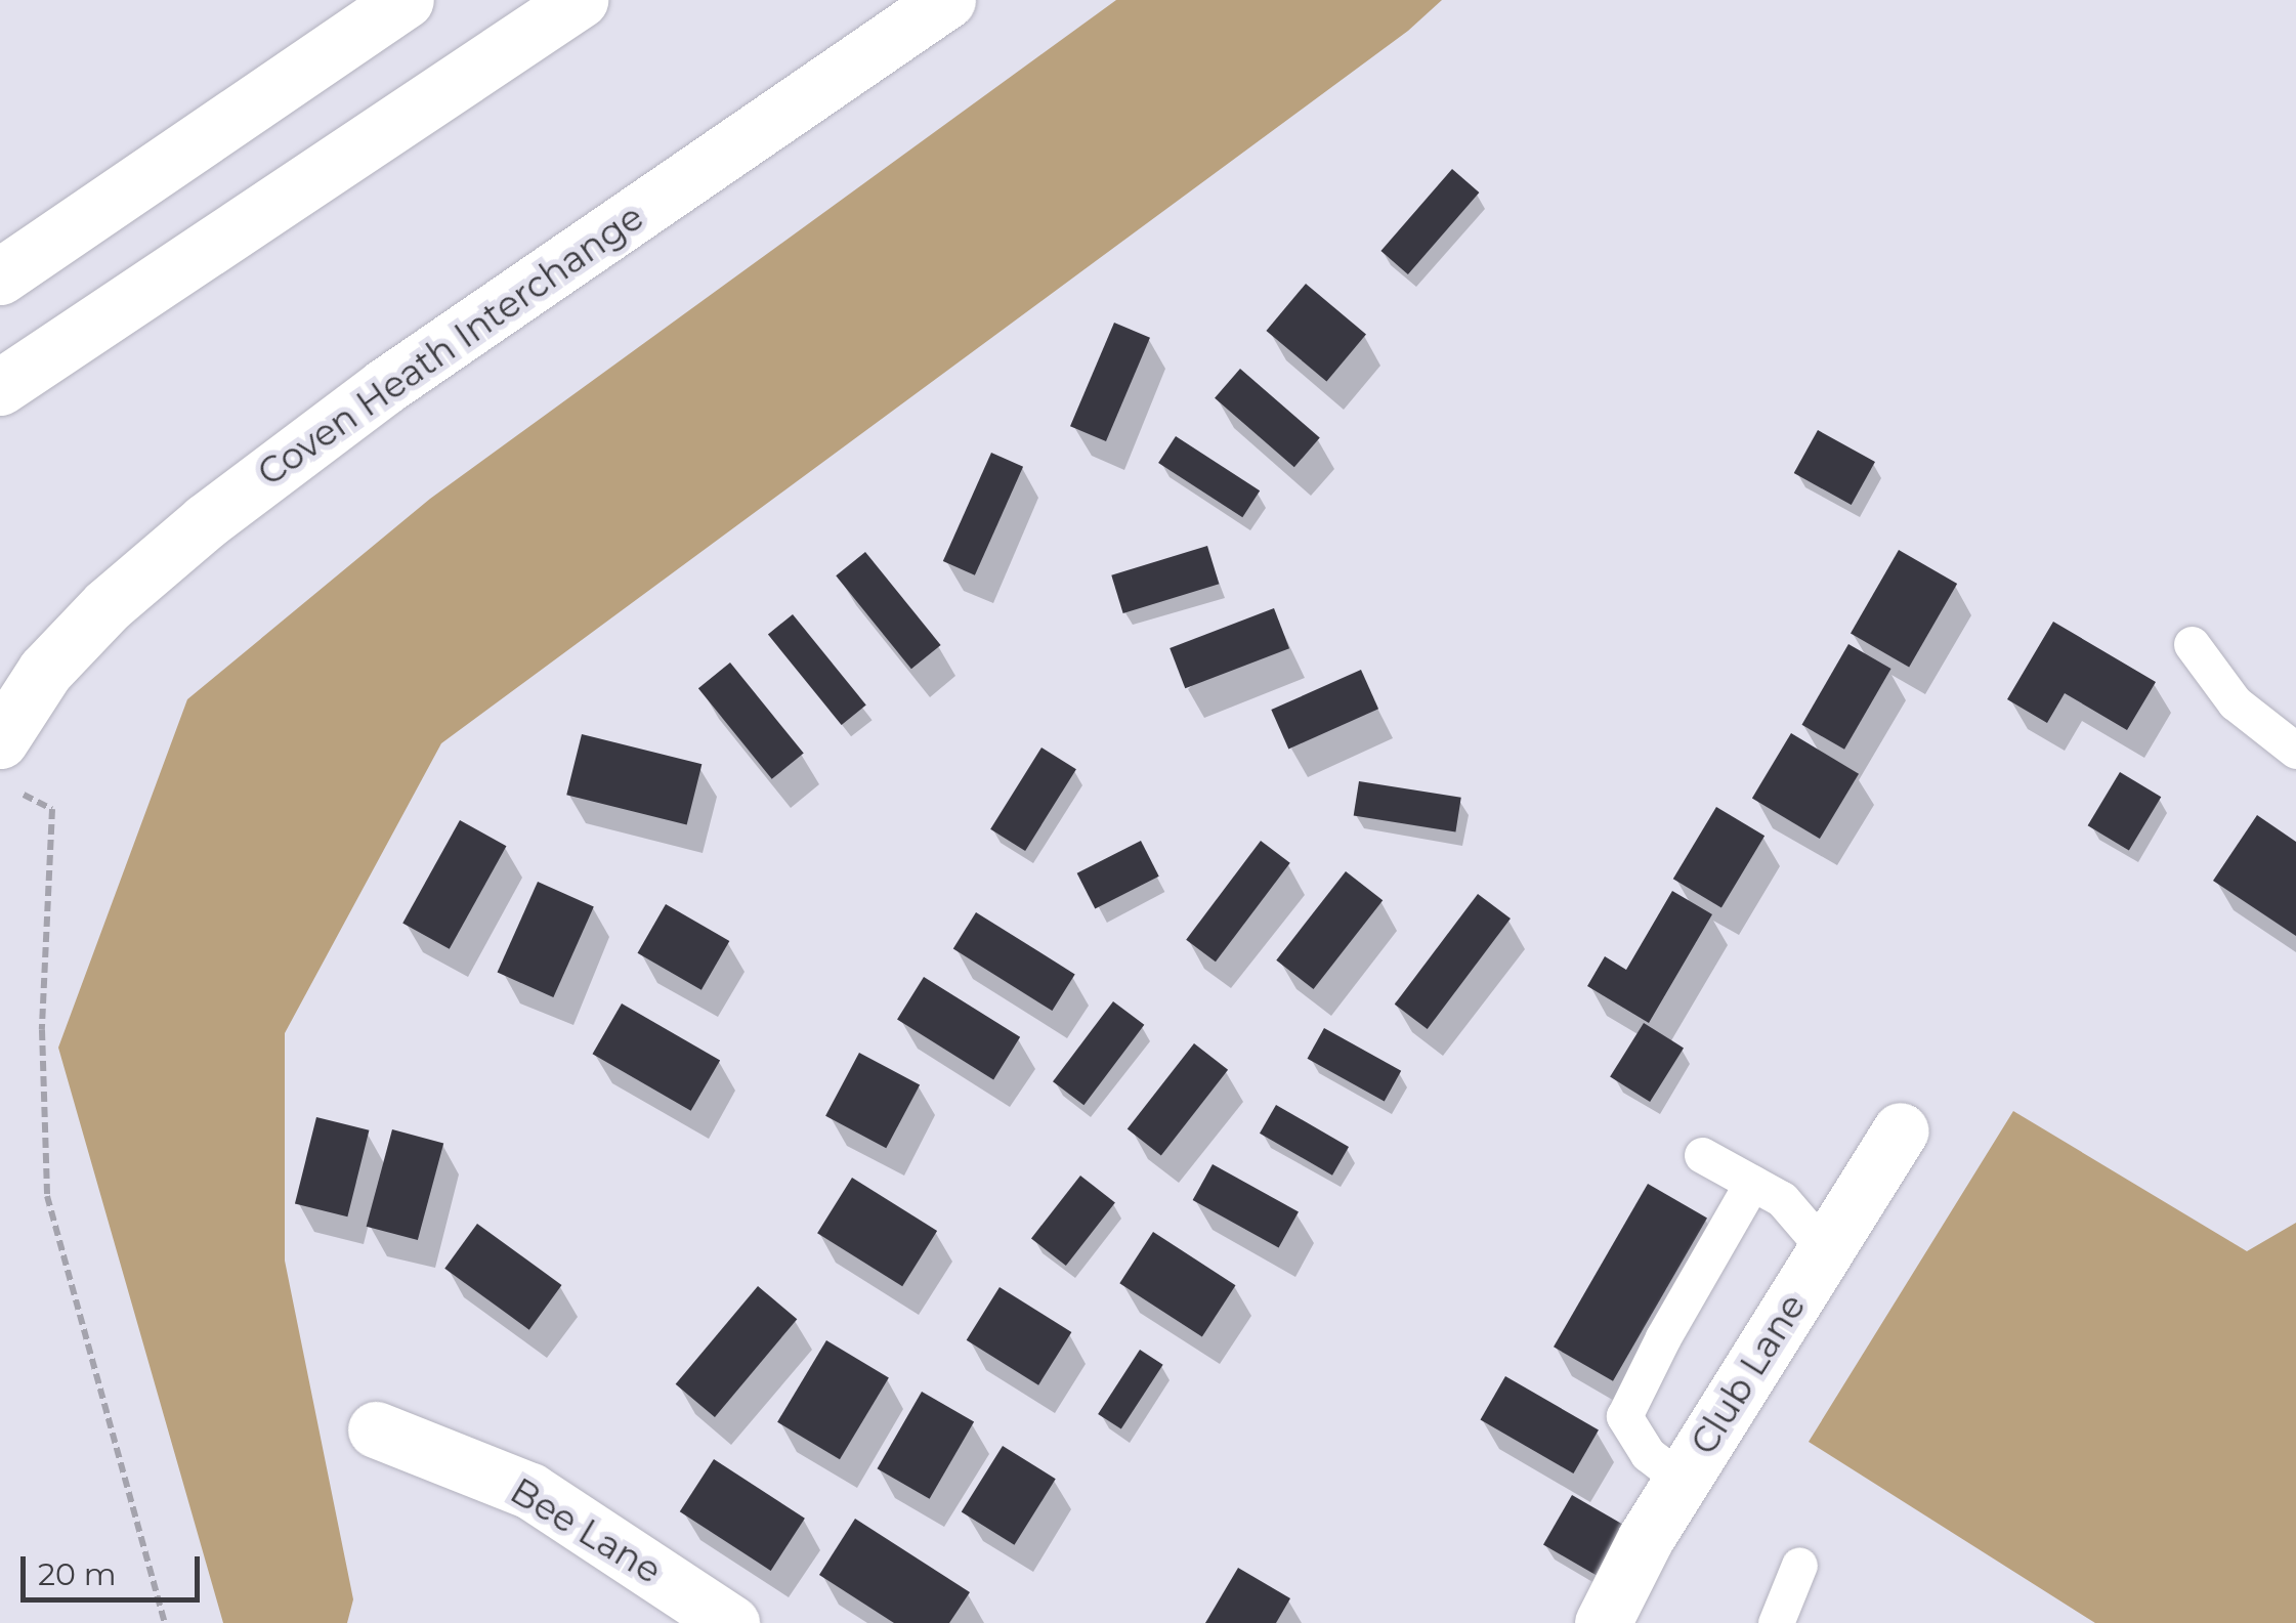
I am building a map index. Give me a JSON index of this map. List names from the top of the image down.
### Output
{
  "streets": {
    "main road": ["Coven Heath Interchange", "Club Lane", "Bee Lane"]
  },
  "scale_bar": "20 m"
}
